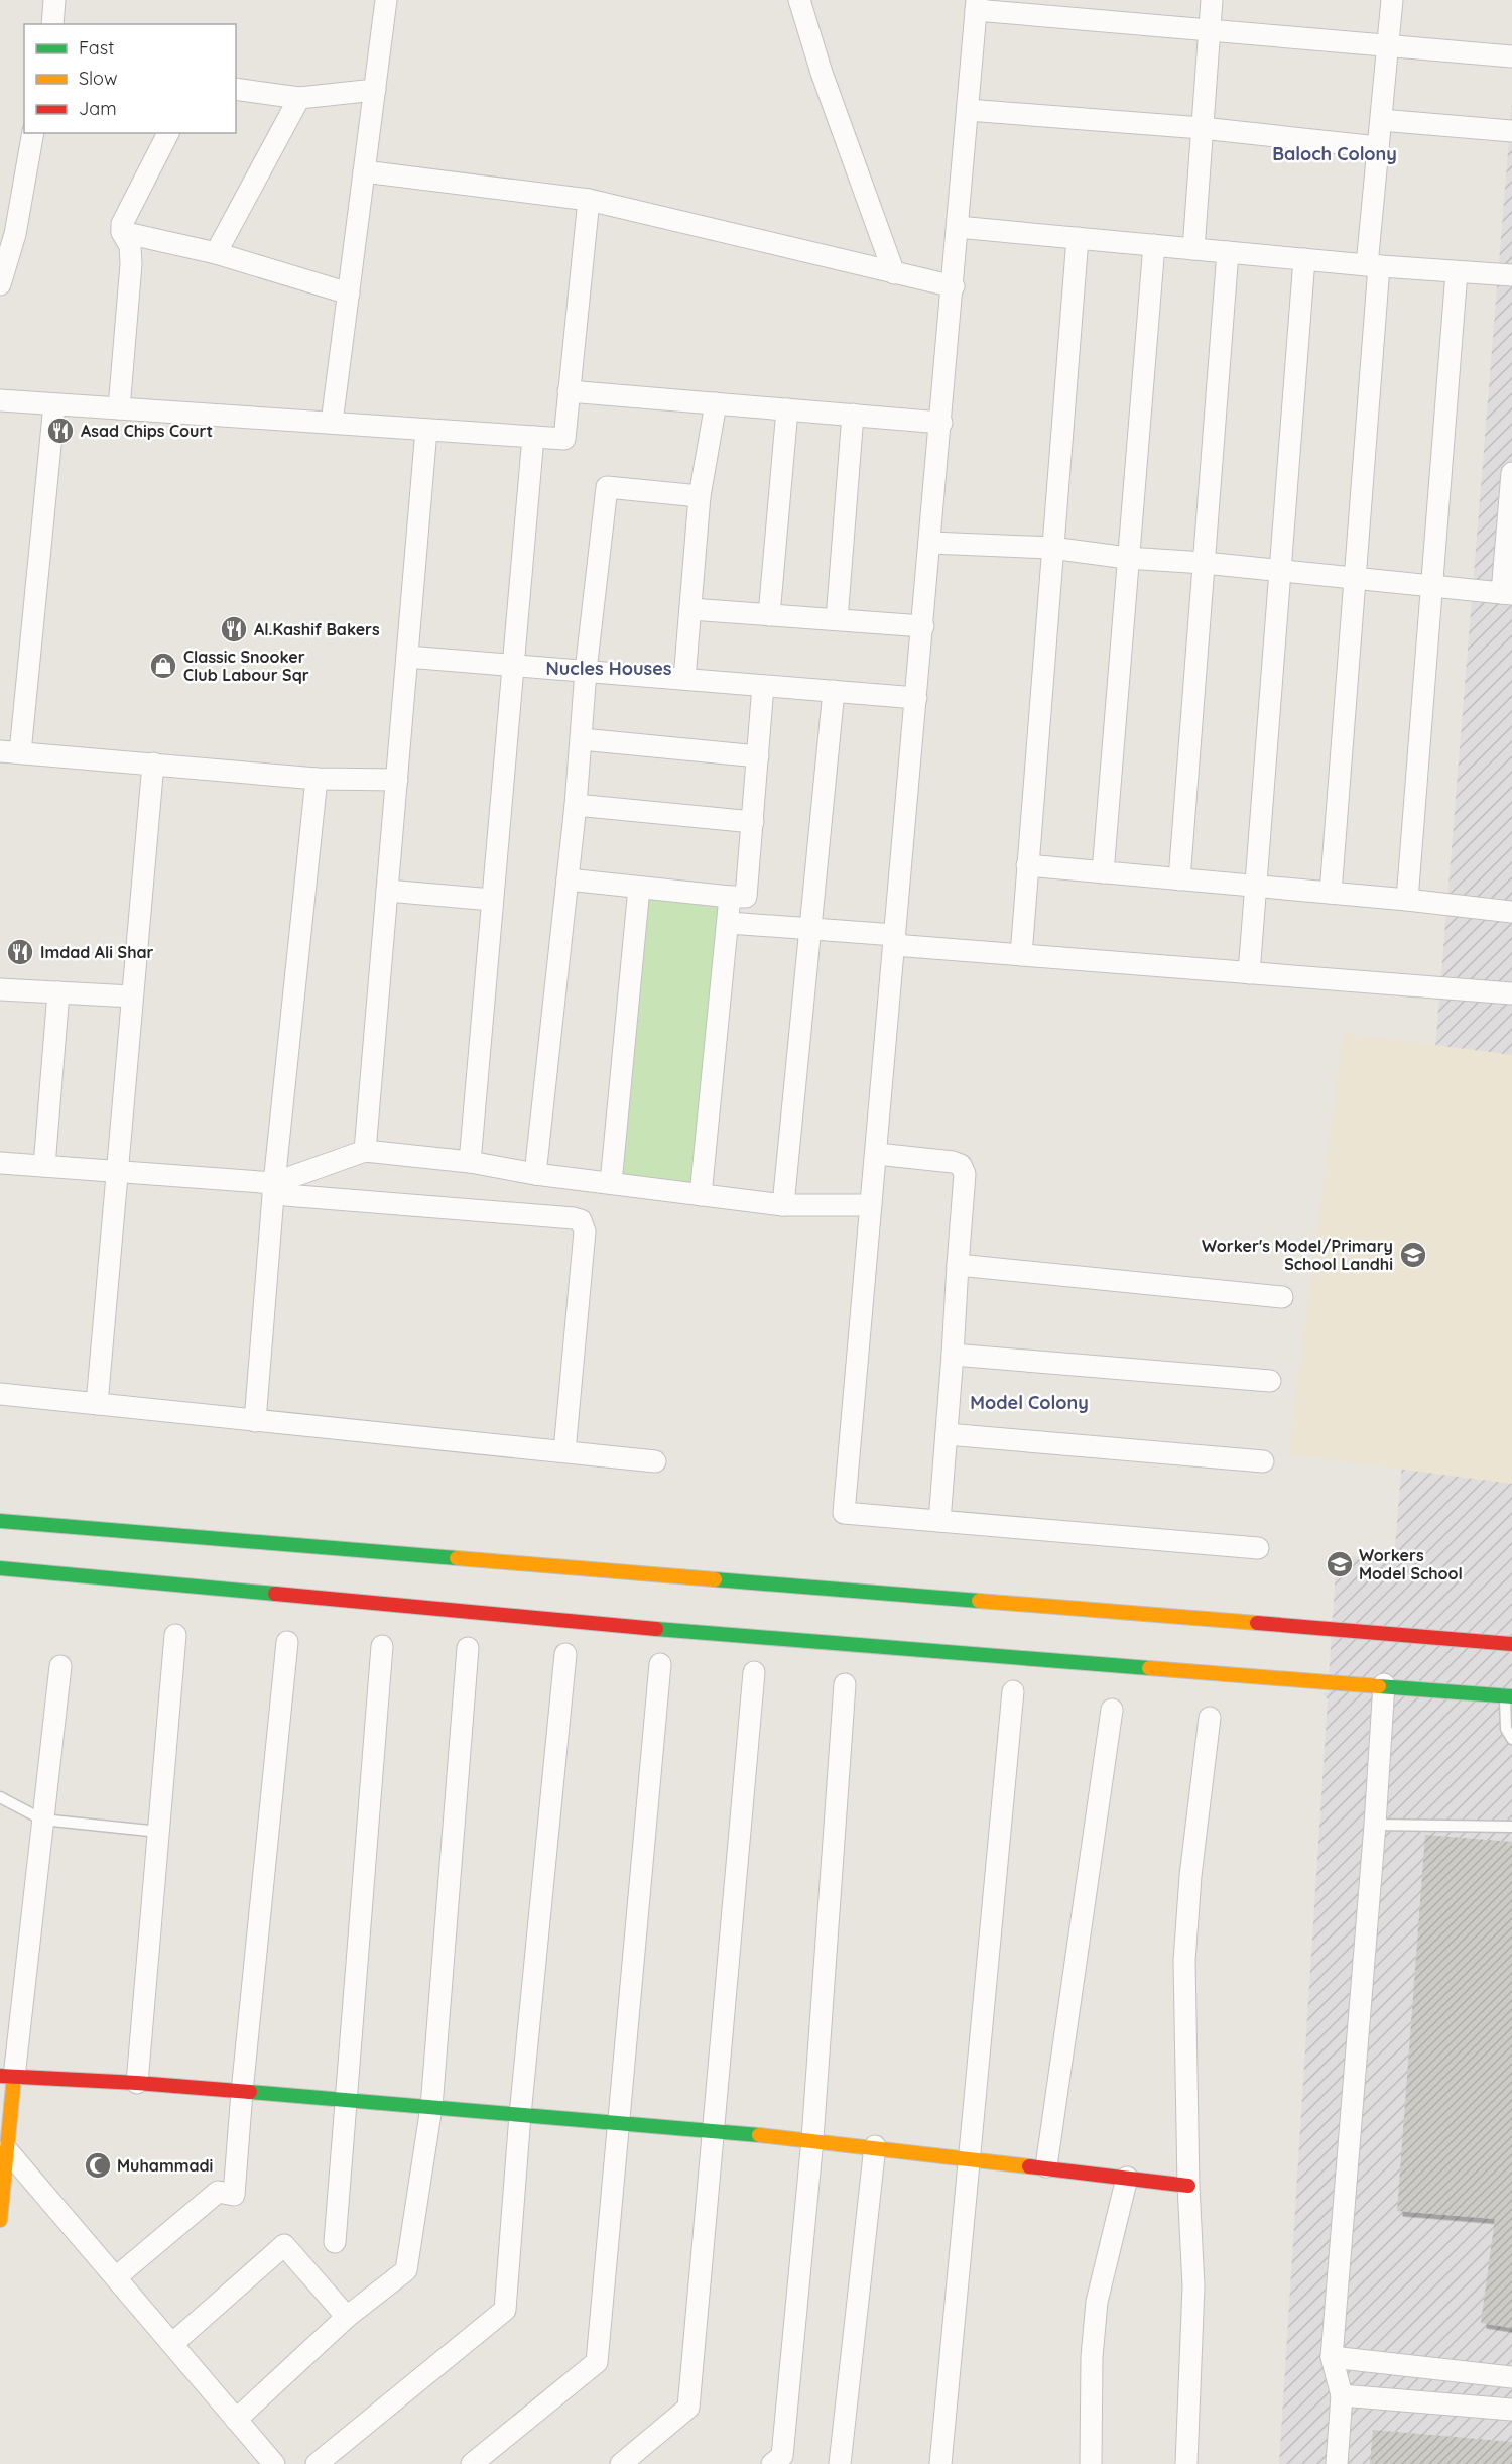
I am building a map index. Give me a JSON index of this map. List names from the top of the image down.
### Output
{
  "districts": ["Baloch Colony", "Nucles Houses", "Model Colony"],
  "places": {
    "restaurant": ["Asad Chips Court", "Al.Kashif Bakers", "Imdad Ali Shar"],
    "shop": ["Classic Snooker Club Labour Sqr"],
    "school or university": ["Worker's Model/Primary School Landhi", "Workers Model School"],
    "mosque": ["Muhammadi"]
  },
  "legend": ["Fast", "Slow", "Jam"]
}
